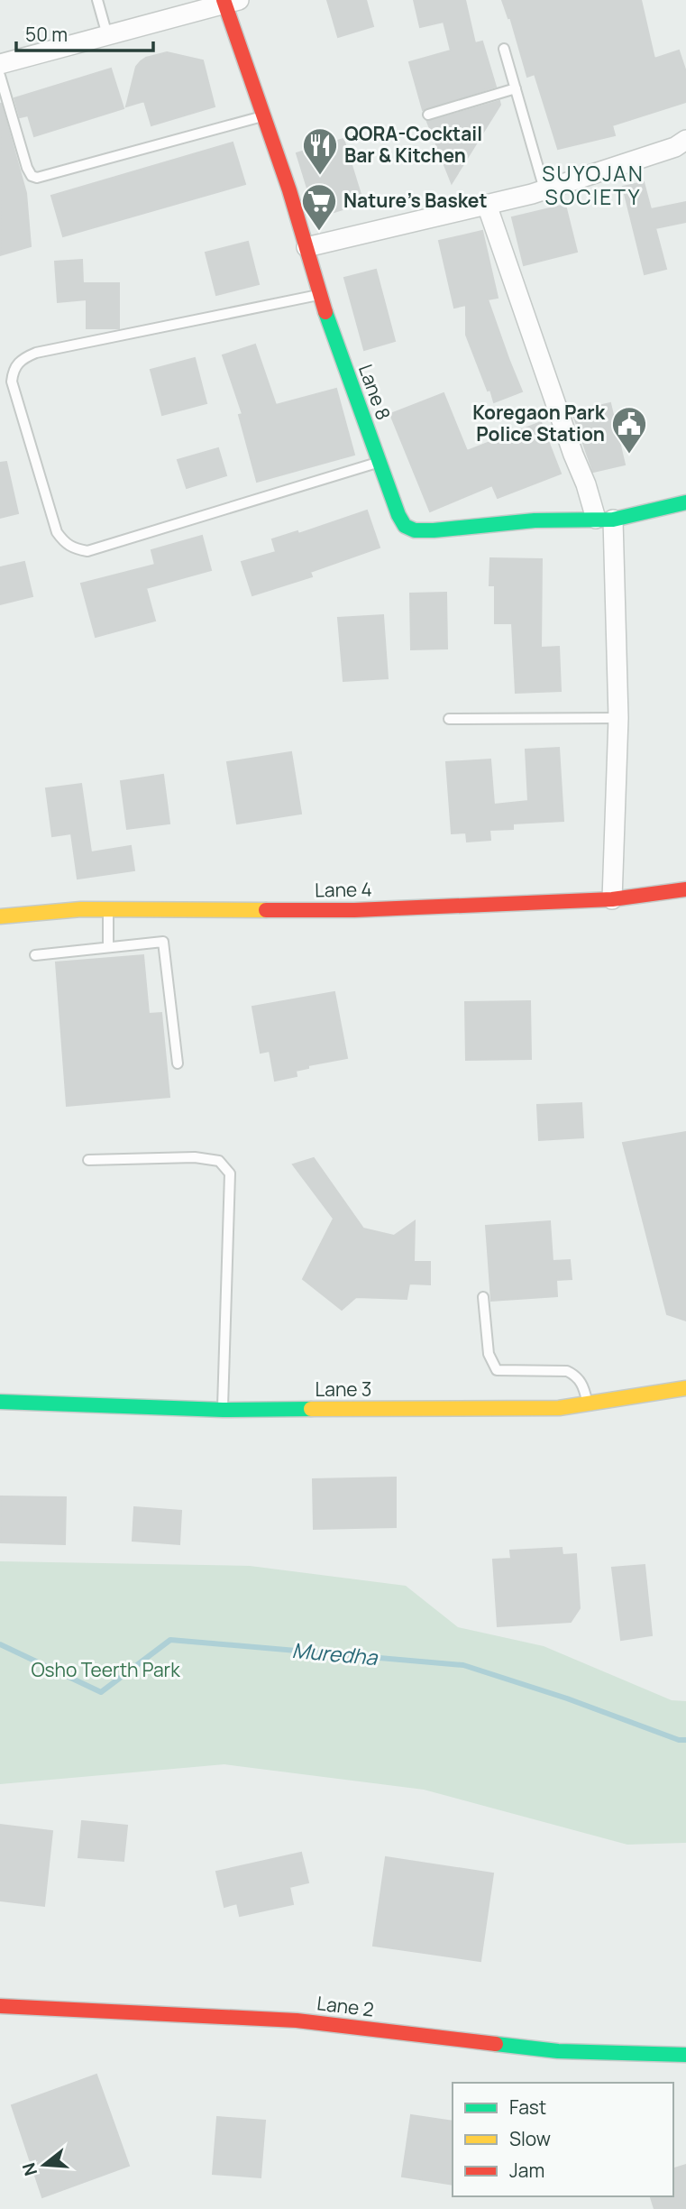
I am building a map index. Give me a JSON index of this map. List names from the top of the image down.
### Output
{
  "streets": {
    "street": [
      "Lane 8",
      "Lane 4",
      "Lane 3",
      "Lane 2"
    ]
  },
  "districts": ["SUYOJAN SOCIETY"],
  "water": ["Muredha"],
  "parks": ["Osho Teerth Park"],
  "places": {
    "restaurant": ["QORA-Cocktail Bar & Kitchen"],
    "supermarket": ["Nature's Basket"],
    "public building": ["Koregaon Park Police Station"]
  },
  "legend": ["Fast", "Slow", "Jam"],
  "scale_bar": "50 m",
  "north": "left"
}
